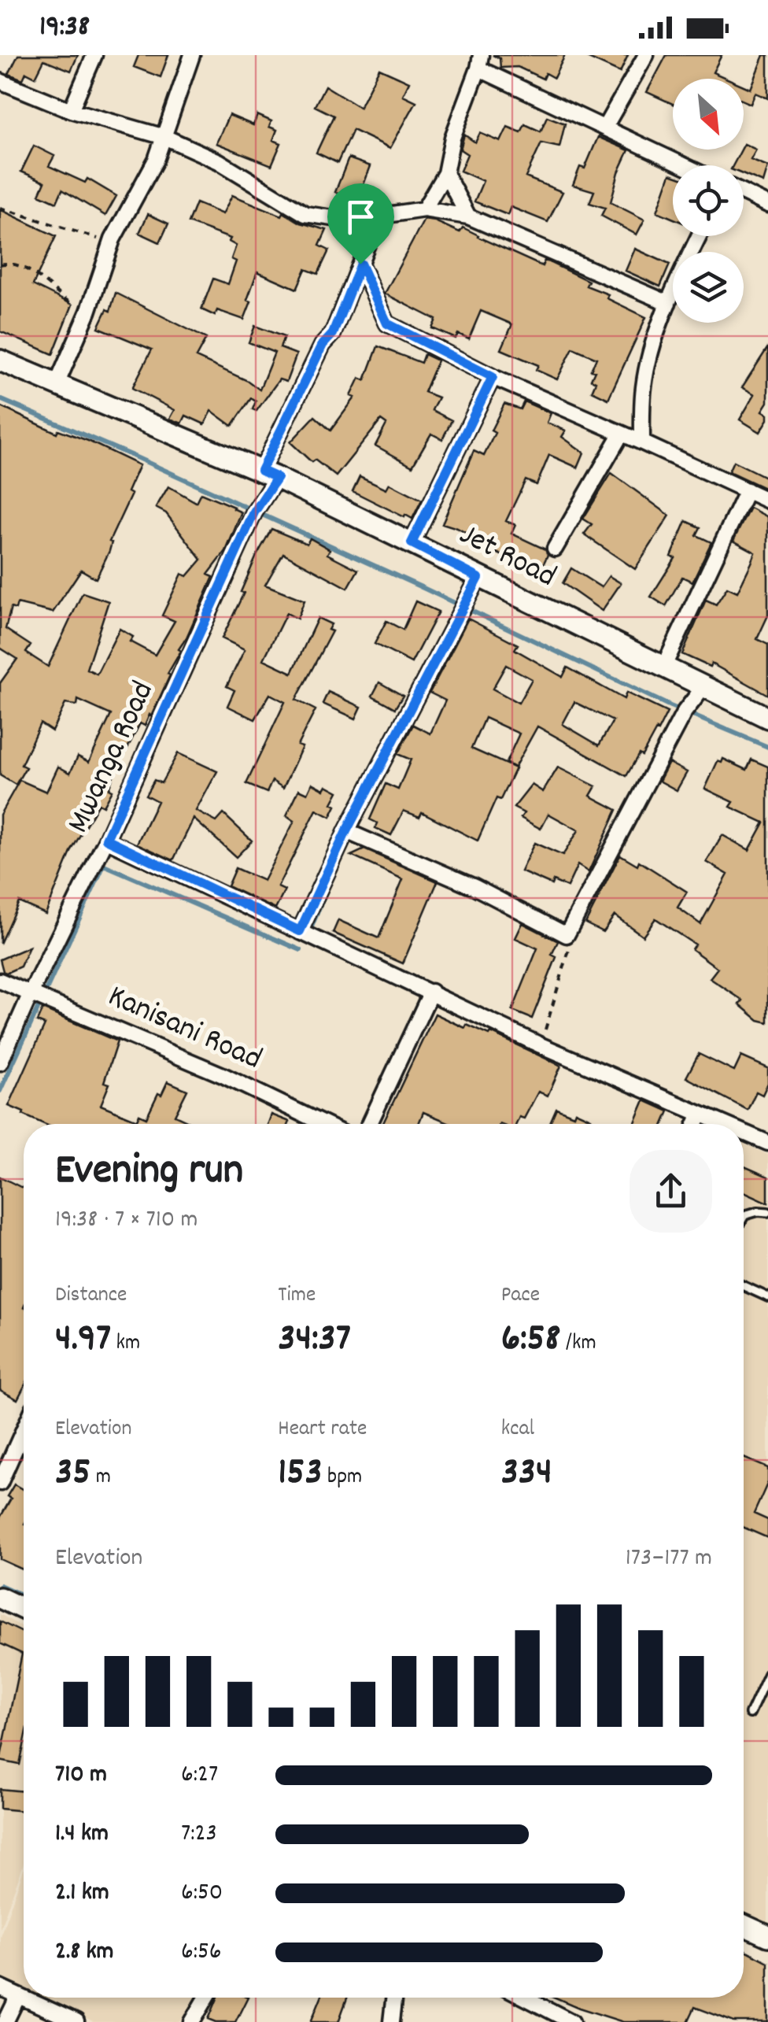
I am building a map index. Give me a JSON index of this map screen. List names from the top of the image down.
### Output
{
  "streets": {
    "main road": ["Jet Road"],
    "street": ["Mwanga Road", "Kanisani Road"]
  },
  "crossings": [
    ["Jet Road", "Mwanga Road"],
    ["Mwanga Road", "Kanisani Road"]
  ],
  "north": "bottom right",
  "page": {
    "status": "19:38",
    "heading": ["Evening run", "19:38 · 7 × 710 m"],
    "stats": [
      ["Distance", "4.97 km"],
      ["Time", "34:37"],
      ["Pace", "6:58 /km"],
      ["Elevation", "35 m"],
      ["Heart rate", "153 bpm"],
      ["kcal", "334"]
    ],
    "chart": ["Elevation", "173–177 m"],
    "list": [
      {
        "name": "710 m",
        "note": "6:27"
      },
      {
        "name": "1.4 km",
        "note": "7:23"
      },
      {
        "name": "2.1 km",
        "note": "6:50"
      },
      {
        "name": "2.8 km",
        "note": "6:56"
      }
    ]
  }
}
